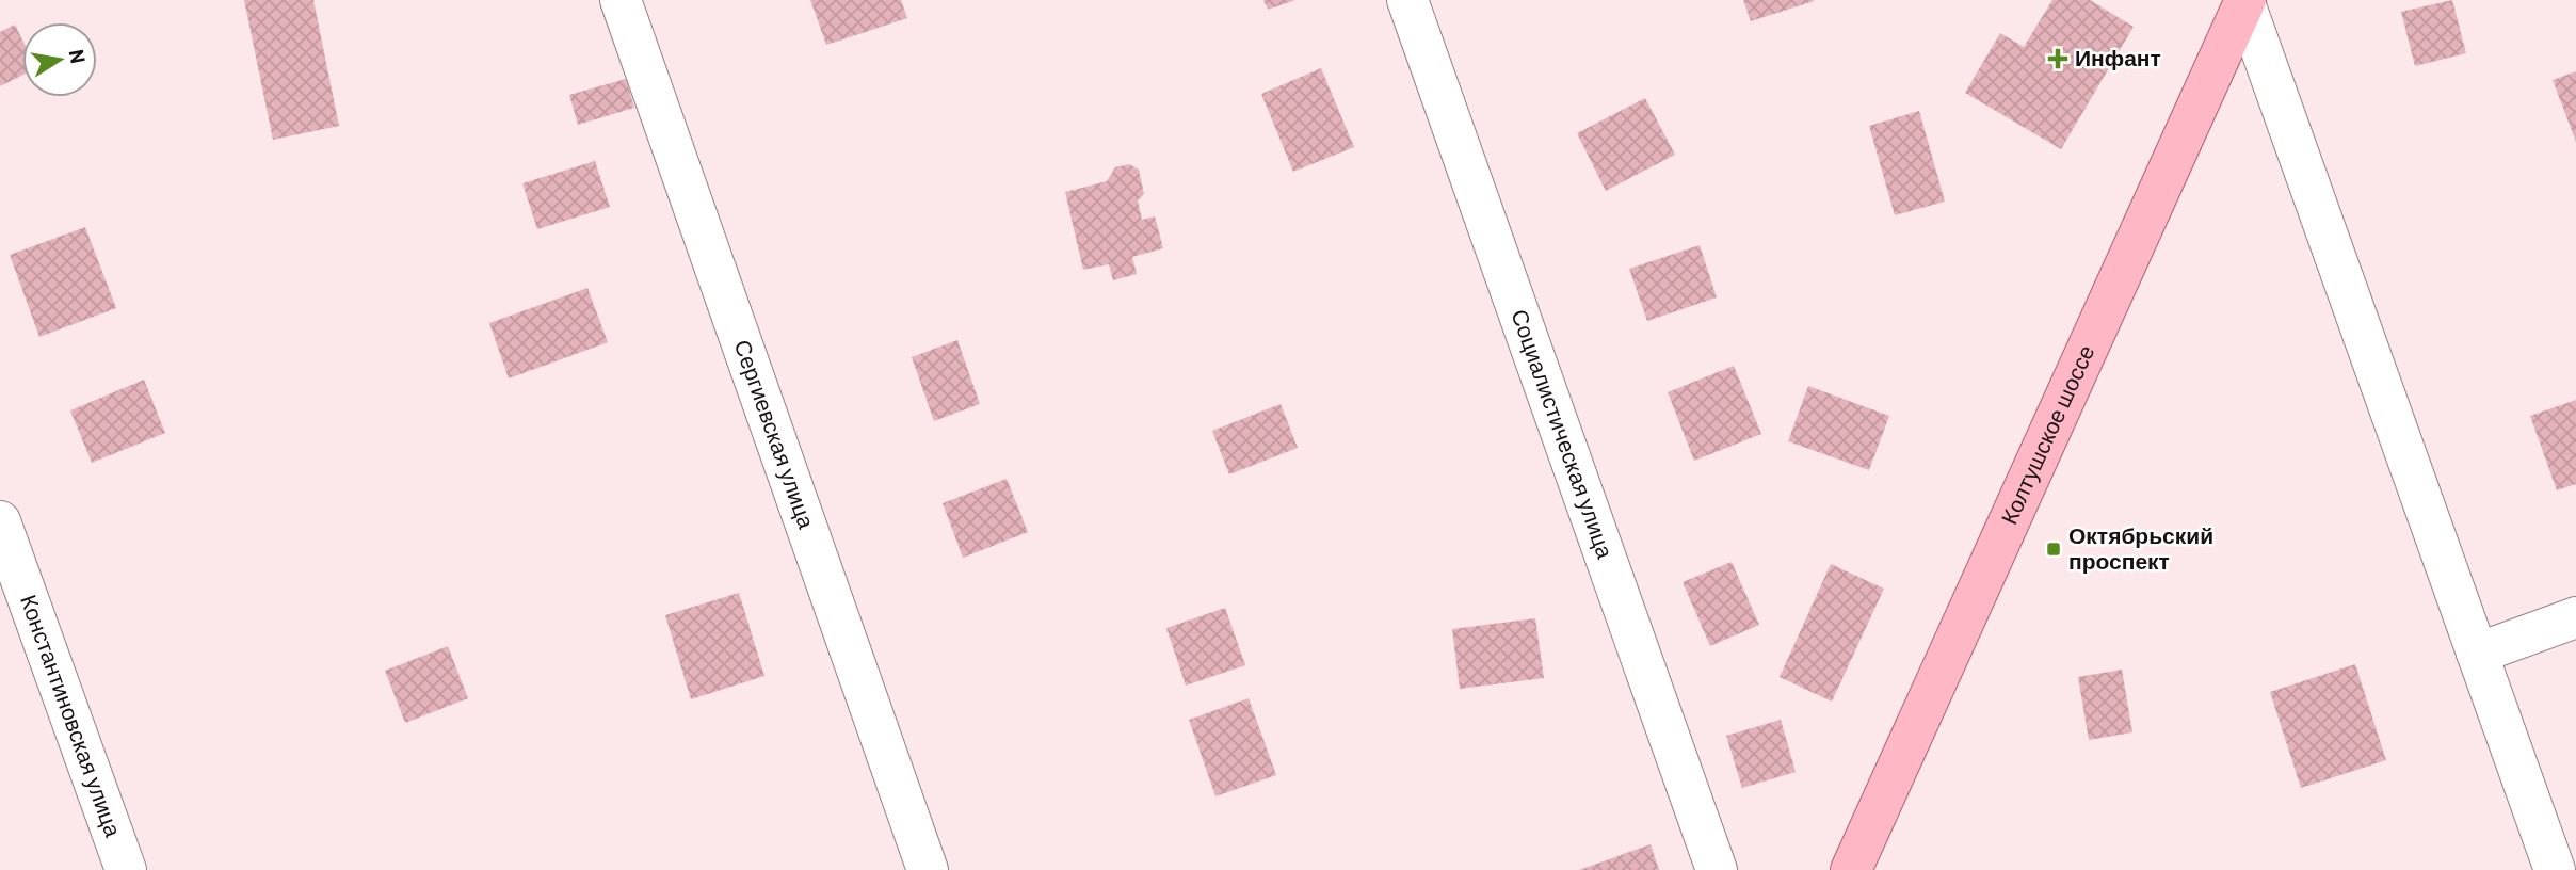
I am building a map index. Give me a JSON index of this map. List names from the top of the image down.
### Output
{
  "streets": {
    "main road": ["Колтушское шоссе"],
    "street": ["Сергиевская улица", "Социалистическая улица", "Константиновская улица"]
  },
  "places": {
    "health": ["Инфант"],
    "transit": ["Октябрьский проспект"]
  },
  "north": "right"
}
